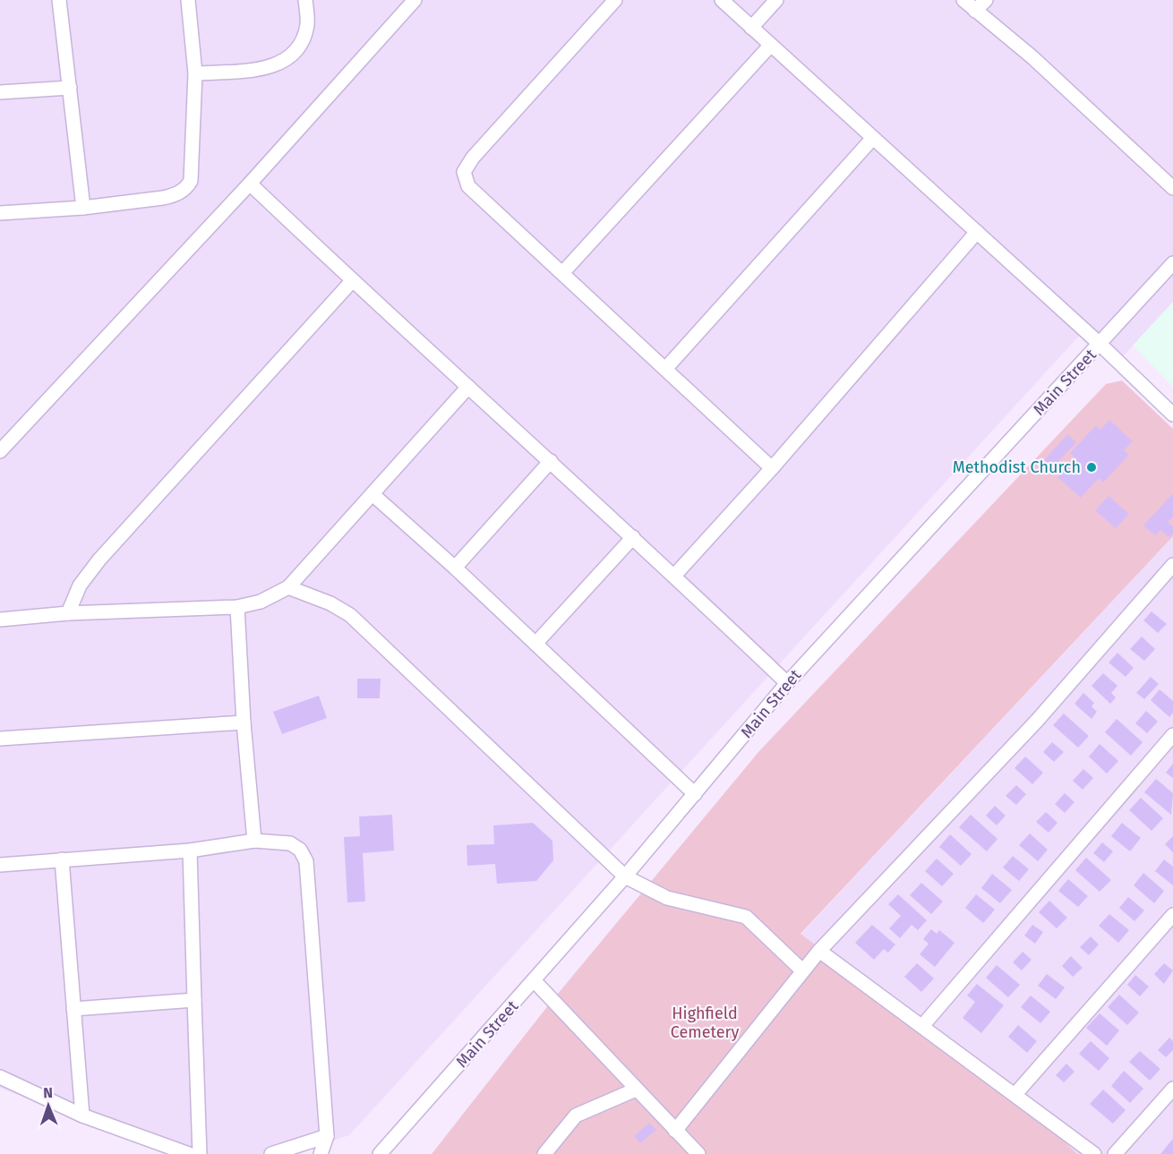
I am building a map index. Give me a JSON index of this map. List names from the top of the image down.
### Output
{
  "streets": {
    "street": ["Main Street"]
  },
  "parks": ["Highfield Cemetery"],
  "places": ["Methodist Church"],
  "north": "top"
}
